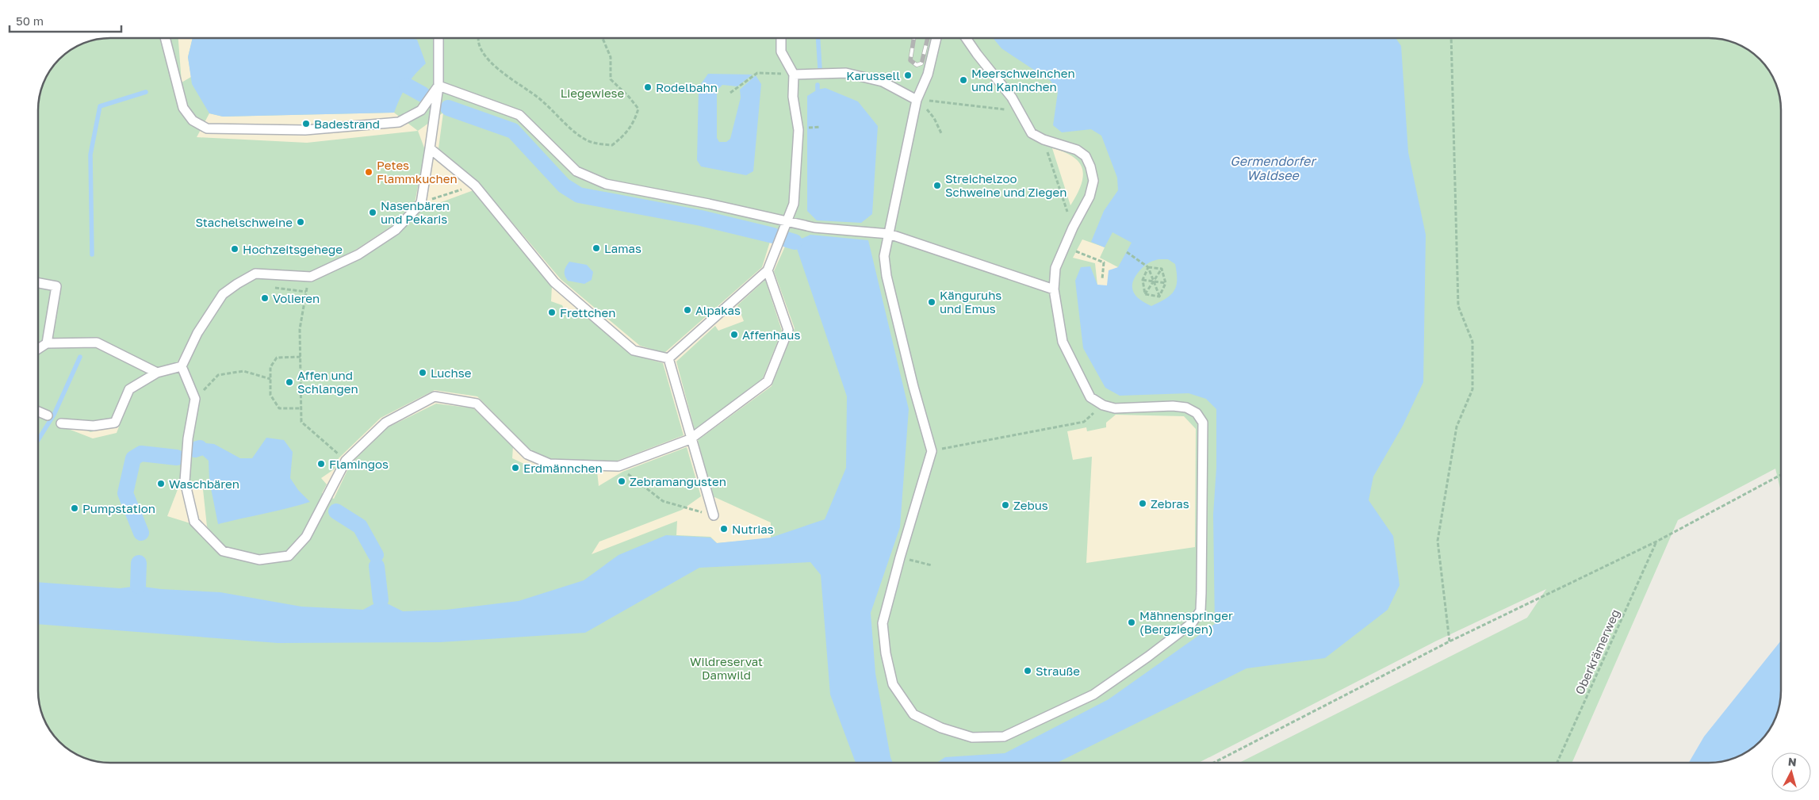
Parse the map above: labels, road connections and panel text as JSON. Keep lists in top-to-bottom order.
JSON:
{
  "streets": {
    "path": ["Oberkrämerweg"]
  },
  "water": ["Germendorfer Waldsee"],
  "parks": ["Liegewiese", "Wildreservat Damwild"],
  "places": [
    "Karussell",
    "Meerschweinchen und Kaninchen",
    "Rodelbahn",
    "Badestrand",
    "Petes Flammkuchen",
    "Streichelzoo Schweine und Ziegen",
    "Nasenbären und Pekaris",
    "Stachelschweine",
    "Lamas",
    "Hochzeitsgehege",
    "Volieren",
    "Känguruhs und Emus",
    "Alpakas",
    "Frettchen",
    "Affenhaus",
    "Luchse",
    "Affen und Schlangen",
    "Flamingos",
    "Erdmännchen",
    "Zebramangusten",
    "Waschbären",
    "Zebras",
    "Zebus",
    "Pumpstation",
    "Nutrias",
    "Mähnenspringer (Bergziegen)",
    "Strauße"
  ],
  "scale_bar": "50 m",
  "north": "top"
}
